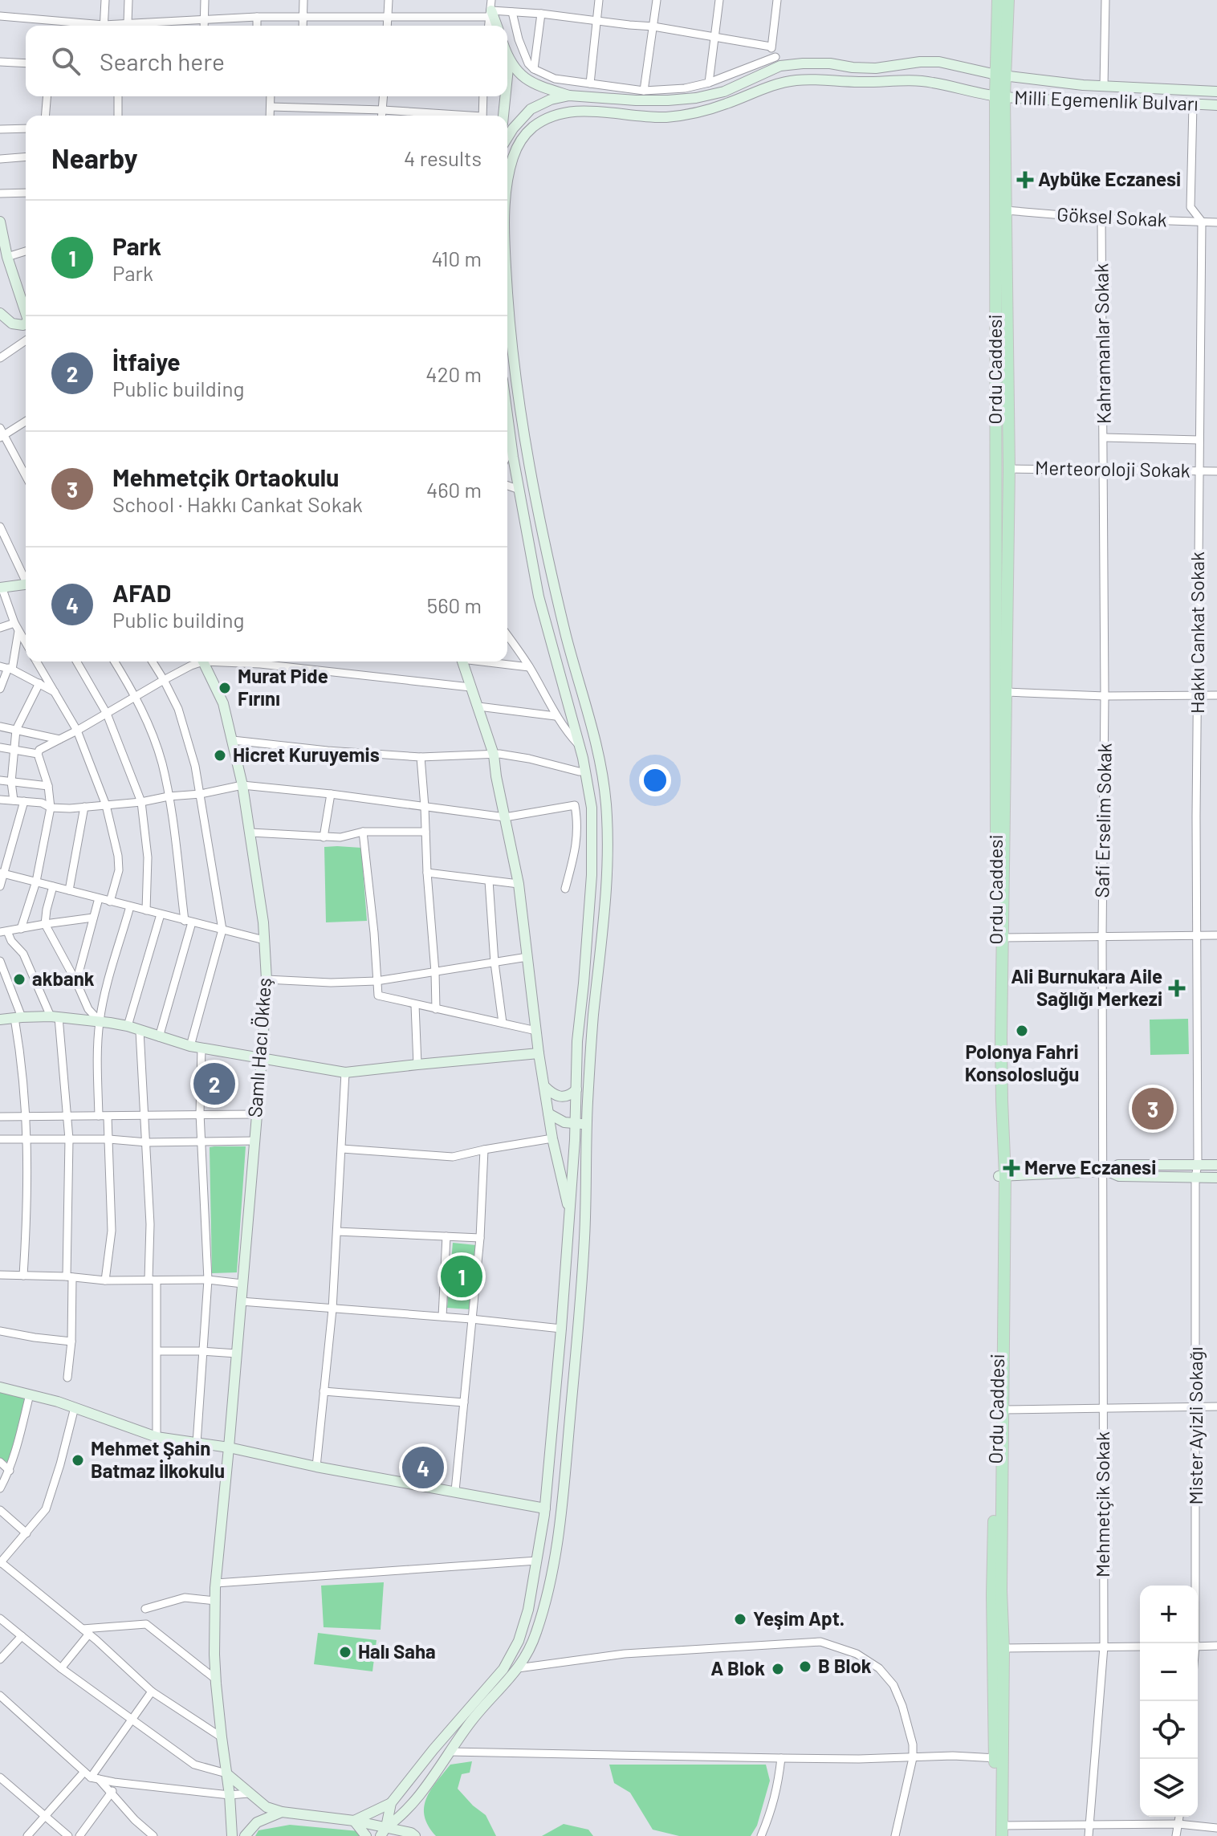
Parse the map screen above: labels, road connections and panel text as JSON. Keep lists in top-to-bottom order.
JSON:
{
  "streets": {
    "main road": ["Milli Egemenlik Bulvarı", "Ordu Caddesi", "Samlı Hacı Ökkeş"],
    "street": [
      "Göksel Sokak",
      "Kahramanlar Sokak",
      "Merteoroloji Sokak",
      "Hakkı Cankat Sokak",
      "Safi Erselim Sokak",
      "Mister Ayizli Sokağı",
      "Mehmetçik Sokak"
    ]
  },
  "crossings": [
    ["Milli Egemenlik Bulvarı", "Ordu Caddesi"],
    ["Milli Egemenlik Bulvarı", "Hakkı Cankat Sokak"],
    ["Göksel Sokak", "Kahramanlar Sokak"],
    ["Göksel Sokak", "Ordu Caddesi"],
    ["Göksel Sokak", "Hakkı Cankat Sokak"],
    ["Kahramanlar Sokak", "Merteoroloji Sokak"],
    ["Kahramanlar Sokak", "Safi Erselim Sokak"],
    ["Ordu Caddesi", "Merteoroloji Sokak"],
    ["Merteoroloji Sokak", "Hakkı Cankat Sokak"],
    ["Merteoroloji Sokak", "Safi Erselim Sokak"],
    ["Hakkı Cankat Sokak", "Mister Ayizli Sokağı"],
    ["Safi Erselim Sokak", "Mehmetçik Sokak"]
  ],
  "places": {
    "health": ["Aybüke Eczanesi", "Ali Burnukara Aile Sağlığı Merkezi", "Merve Eczanesi"],
    "other": [
      "Murat Pide Fırını",
      "Hicret Kuruyemis",
      "akbank",
      "Polonya Fahri Konsolosluğu",
      "Mehmet Şahin Batmaz İlkokulu",
      "Yeşim Apt.",
      "Halı Saha",
      "B Blok",
      "A Blok"
    ]
  },
  "page": {
    "search": "Search here",
    "heading": ["Nearby", "4 results"],
    "list": [
      {
        "mark": "1",
        "name": "Park",
        "note": "Park",
        "value": "410 m"
      },
      {
        "mark": "2",
        "name": "İtfaiye",
        "note": "Public building",
        "value": "420 m"
      },
      {
        "mark": "3",
        "name": "Mehmetçik Ortaokulu",
        "note": "School · Hakkı Cankat Sokak",
        "value": "460 m"
      },
      {
        "mark": "4",
        "name": "AFAD",
        "note": "Public building",
        "value": "560 m"
      }
    ],
    "pins": [
      "2",
      "3",
      "1",
      "4"
    ],
    "map_buttons": ["+", "−"]
  }
}
